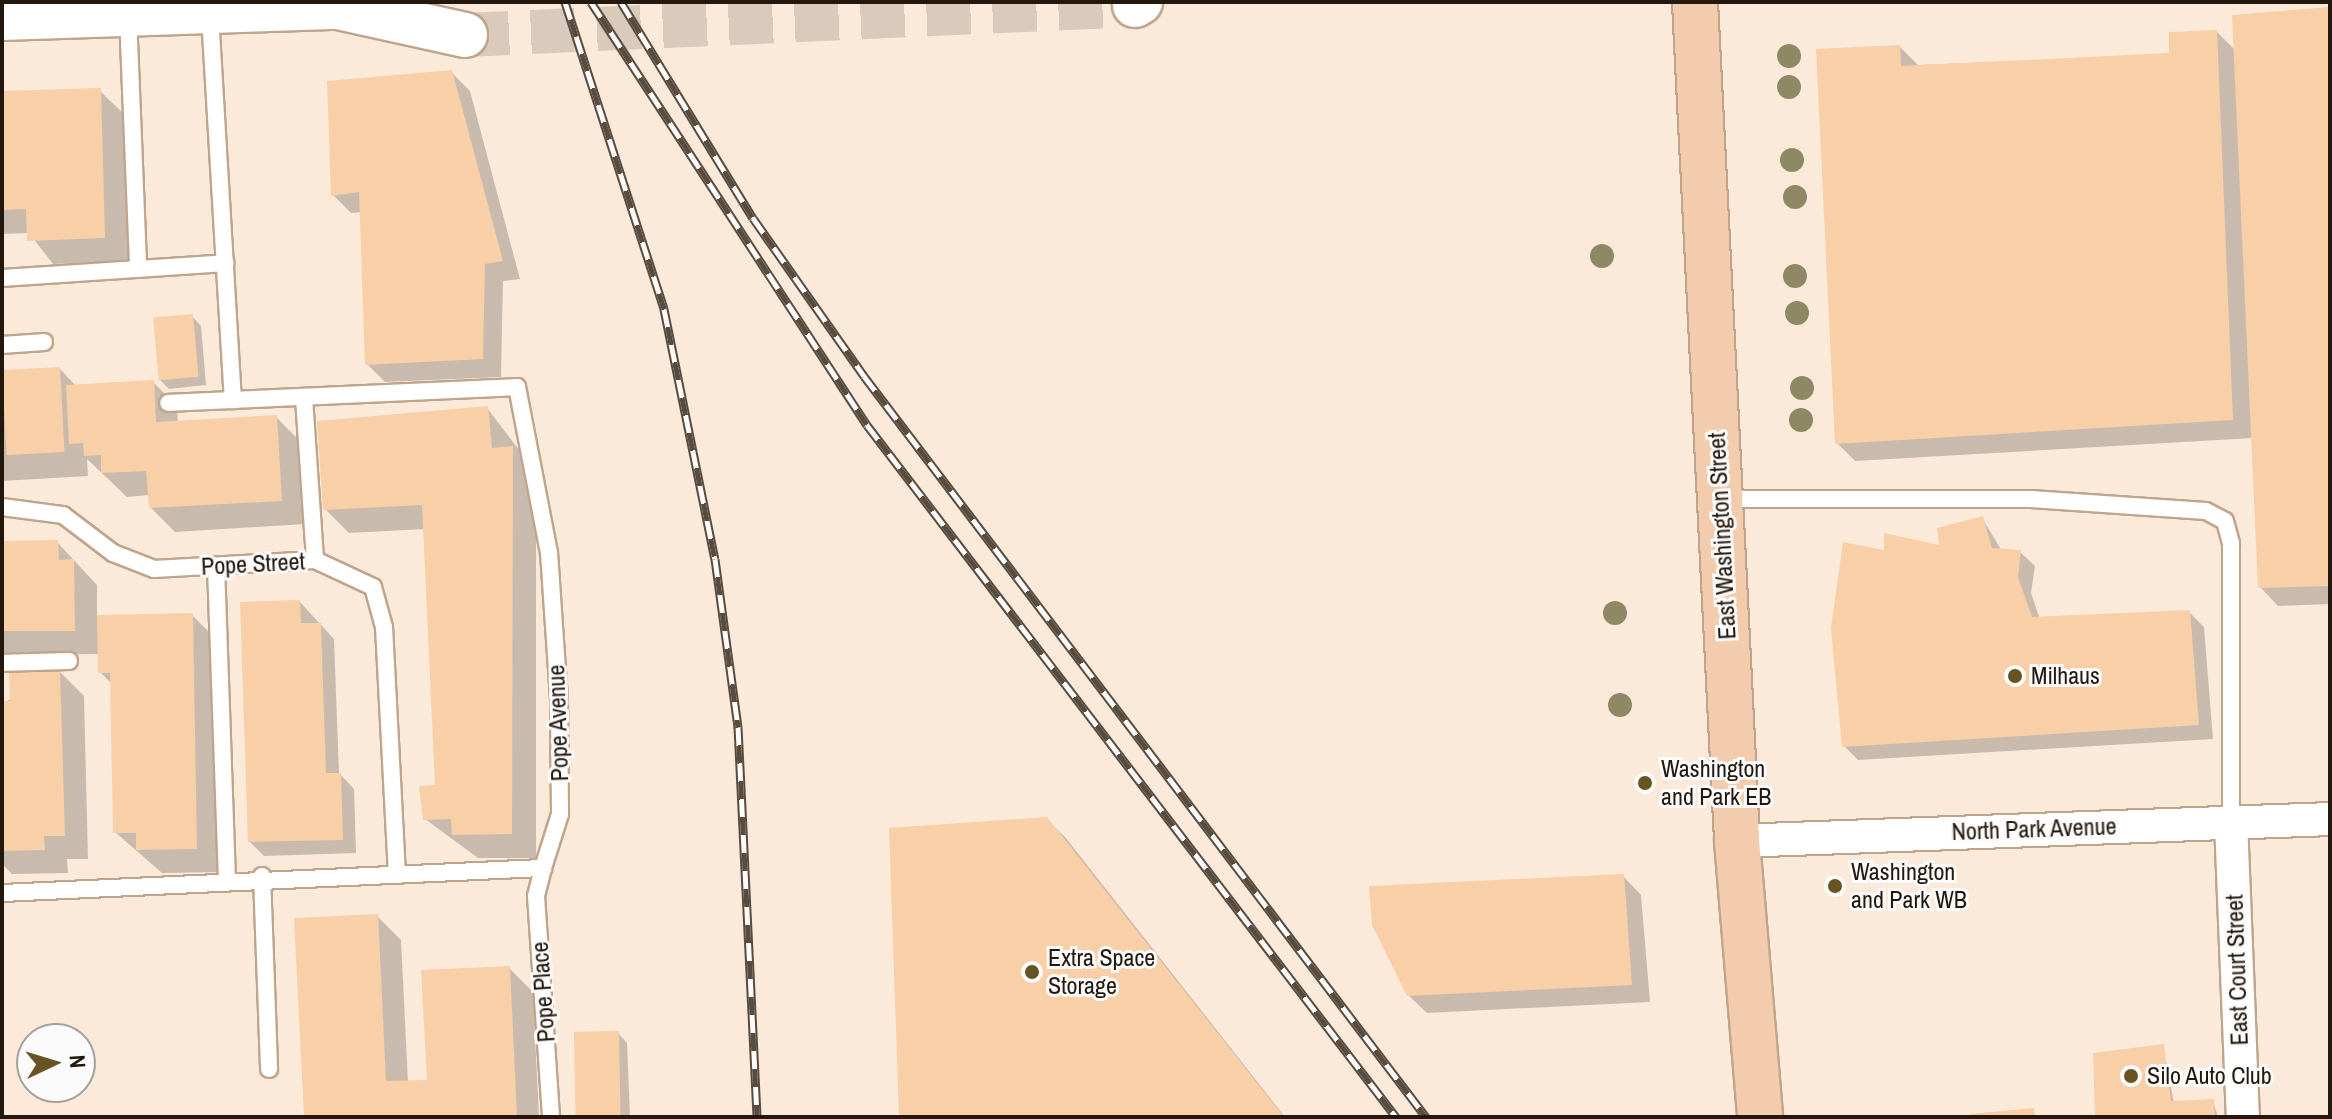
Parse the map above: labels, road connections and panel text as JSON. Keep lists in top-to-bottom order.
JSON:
{
  "streets": {
    "main road": ["East Washington Street"],
    "street": ["North Park Avenue", "East Court Street"],
    "lane": ["Pope Street", "Pope Avenue", "Pope Place"]
  },
  "crossings": [
    ["East Washington Street", "North Park Avenue"],
    ["Pope Avenue", "Pope Place"],
    ["North Park Avenue", "East Court Street"]
  ],
  "places": [
    "Milhaus",
    "Washington and Park EB",
    "Washington and Park WB",
    "Extra Space Storage",
    "Silo Auto Club"
  ],
  "north": "right"
}
